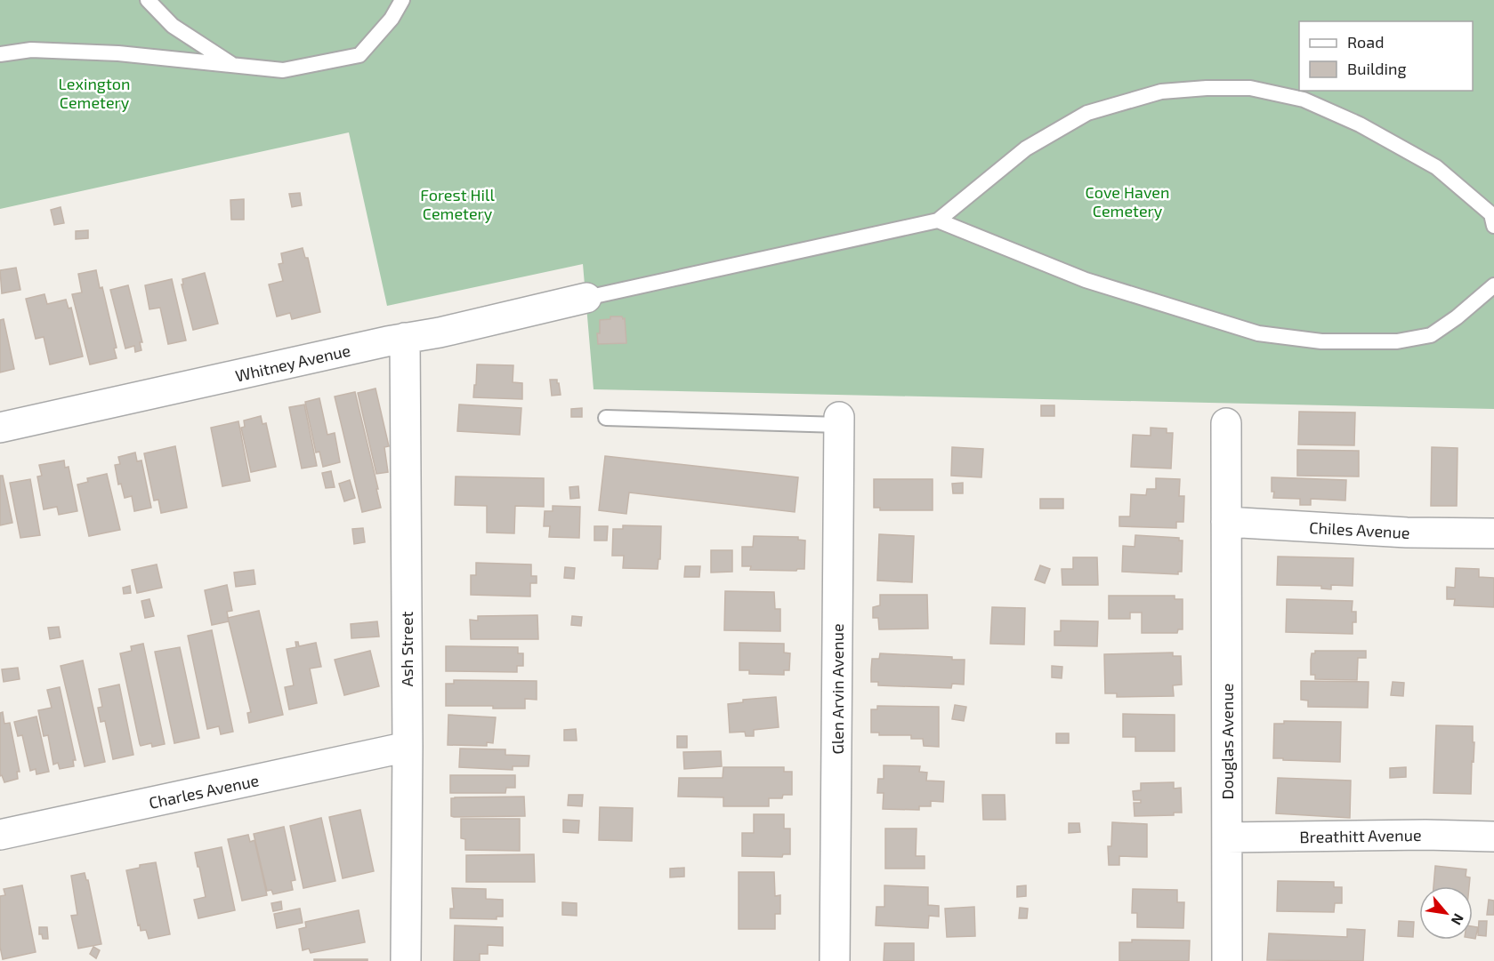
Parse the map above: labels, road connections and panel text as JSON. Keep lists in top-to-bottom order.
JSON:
{
  "streets": {
    "street": [
      "Whitney Avenue",
      "Chiles Avenue",
      "Ash Street",
      "Glen Arvin Avenue",
      "Douglas Avenue",
      "Charles Avenue",
      "Breathitt Avenue"
    ]
  },
  "crossings": [
    ["Whitney Avenue", "Ash Street"],
    ["Chiles Avenue", "Douglas Avenue"],
    ["Ash Street", "Charles Avenue"],
    ["Douglas Avenue", "Breathitt Avenue"]
  ],
  "parks": ["Lexington Cemetery", "Cove Haven Cemetery", "Forest Hill Cemetery"],
  "legend": ["Road", "Building"],
  "north": "bottom right"
}
